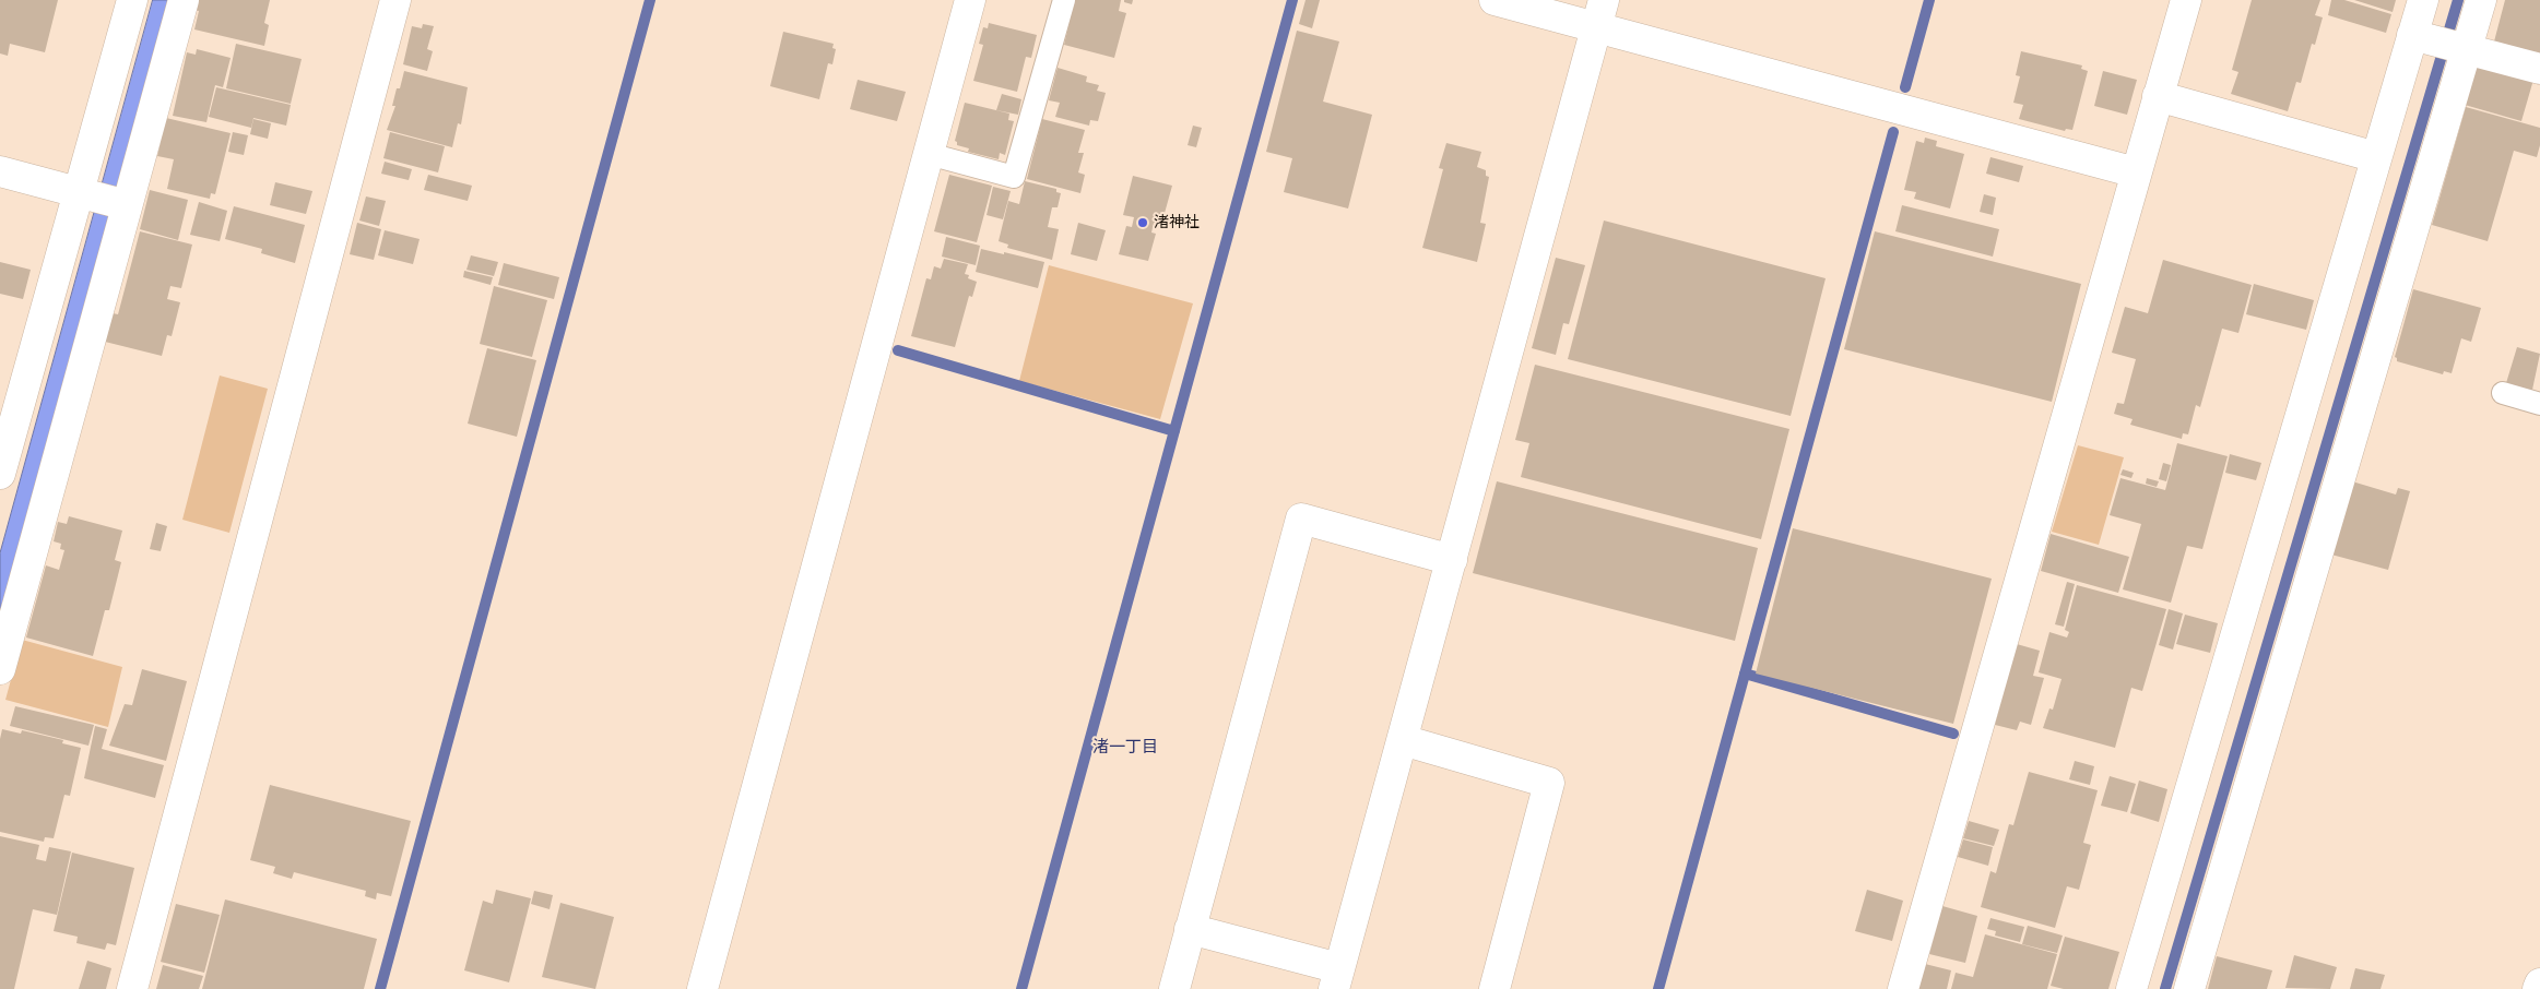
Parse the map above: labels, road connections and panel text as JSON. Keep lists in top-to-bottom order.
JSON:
{
  "districts": ["渚一丁目"],
  "places": ["渚神社"]
}
